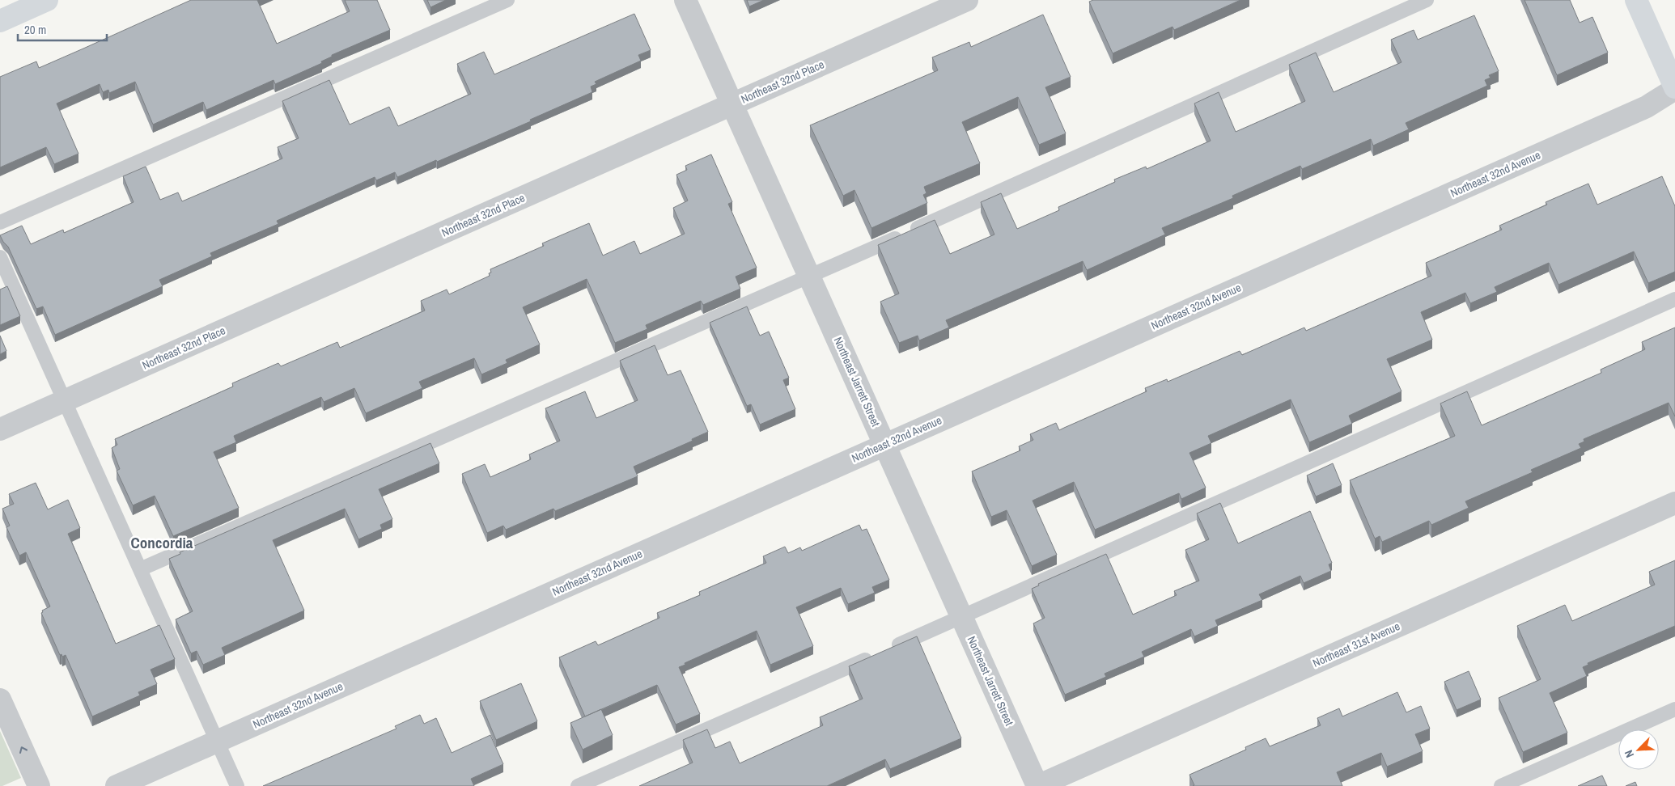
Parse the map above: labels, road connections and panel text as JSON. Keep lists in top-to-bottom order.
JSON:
{
  "streets": {
    "street": [
      "Northeast 32nd Place",
      "Northeast 32nd Avenue",
      "Northeast Jarrett Street",
      "Northeast 31st Avenue"
    ]
  },
  "crossings": [
    ["Northeast 32nd Place", "Northeast Jarrett Street"],
    ["Northeast 32nd Avenue", "Northeast Jarrett Street"],
    ["Northeast Jarrett Street", "Northeast 31st Avenue"]
  ],
  "districts": ["Concordia"],
  "scale_bar": "20 m",
  "north": "bottom left"
}
